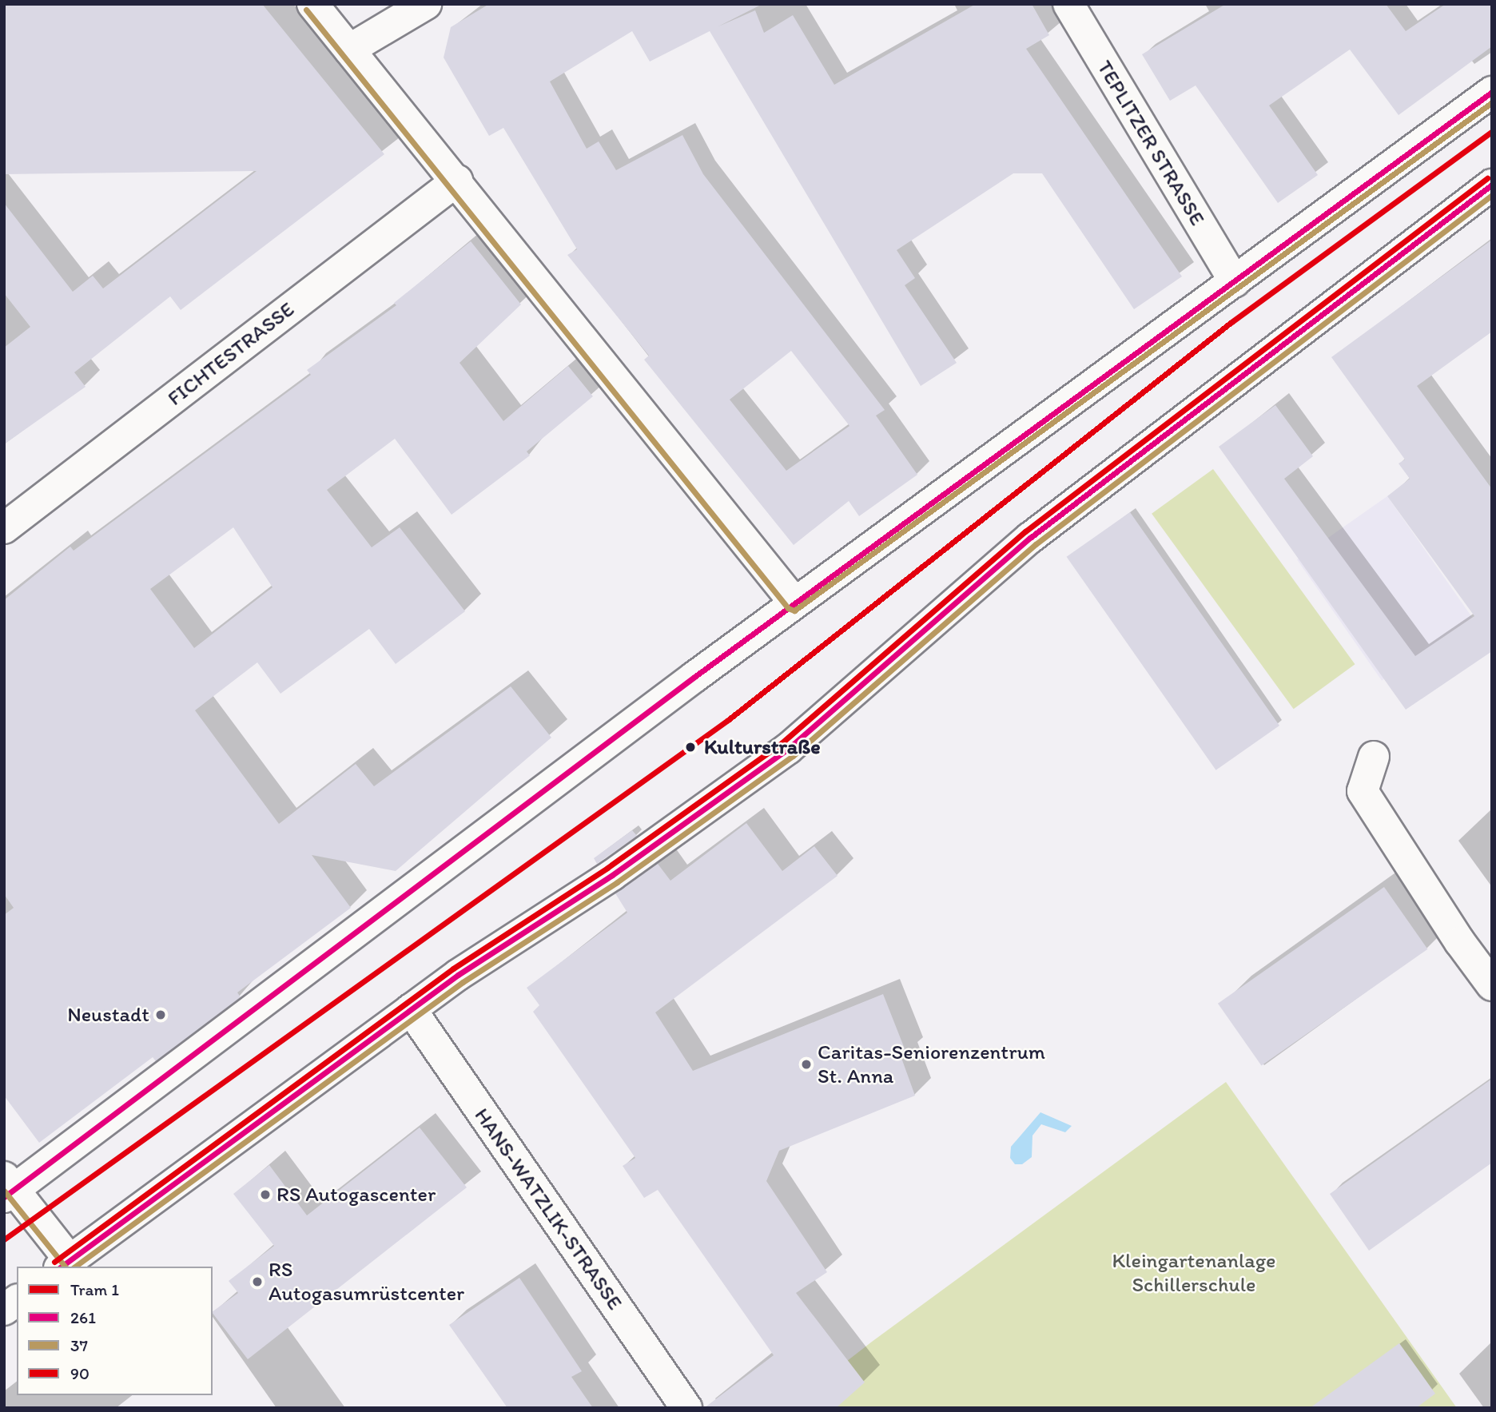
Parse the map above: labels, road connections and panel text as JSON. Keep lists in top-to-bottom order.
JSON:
{
  "streets": {
    "street": ["TEPLITZER STRASSE", "FICHTESTRASSE", "HANS-WATZLIK-STRASSE"]
  },
  "parks": ["Kleingartenanlage Schillerschule"],
  "places": [
    "Kulturstraße",
    "Neustadt",
    "Caritas-Seniorenzentrum St. Anna",
    "RS Autogascenter",
    "RS Autogasumrüstcenter"
  ],
  "lines": [
    "transit line 37",
    "transit line 261",
    "tram line 1",
    "transit line 90"
  ],
  "legend": [
    "Tram 1",
    "261",
    "37",
    "90"
  ]
}
